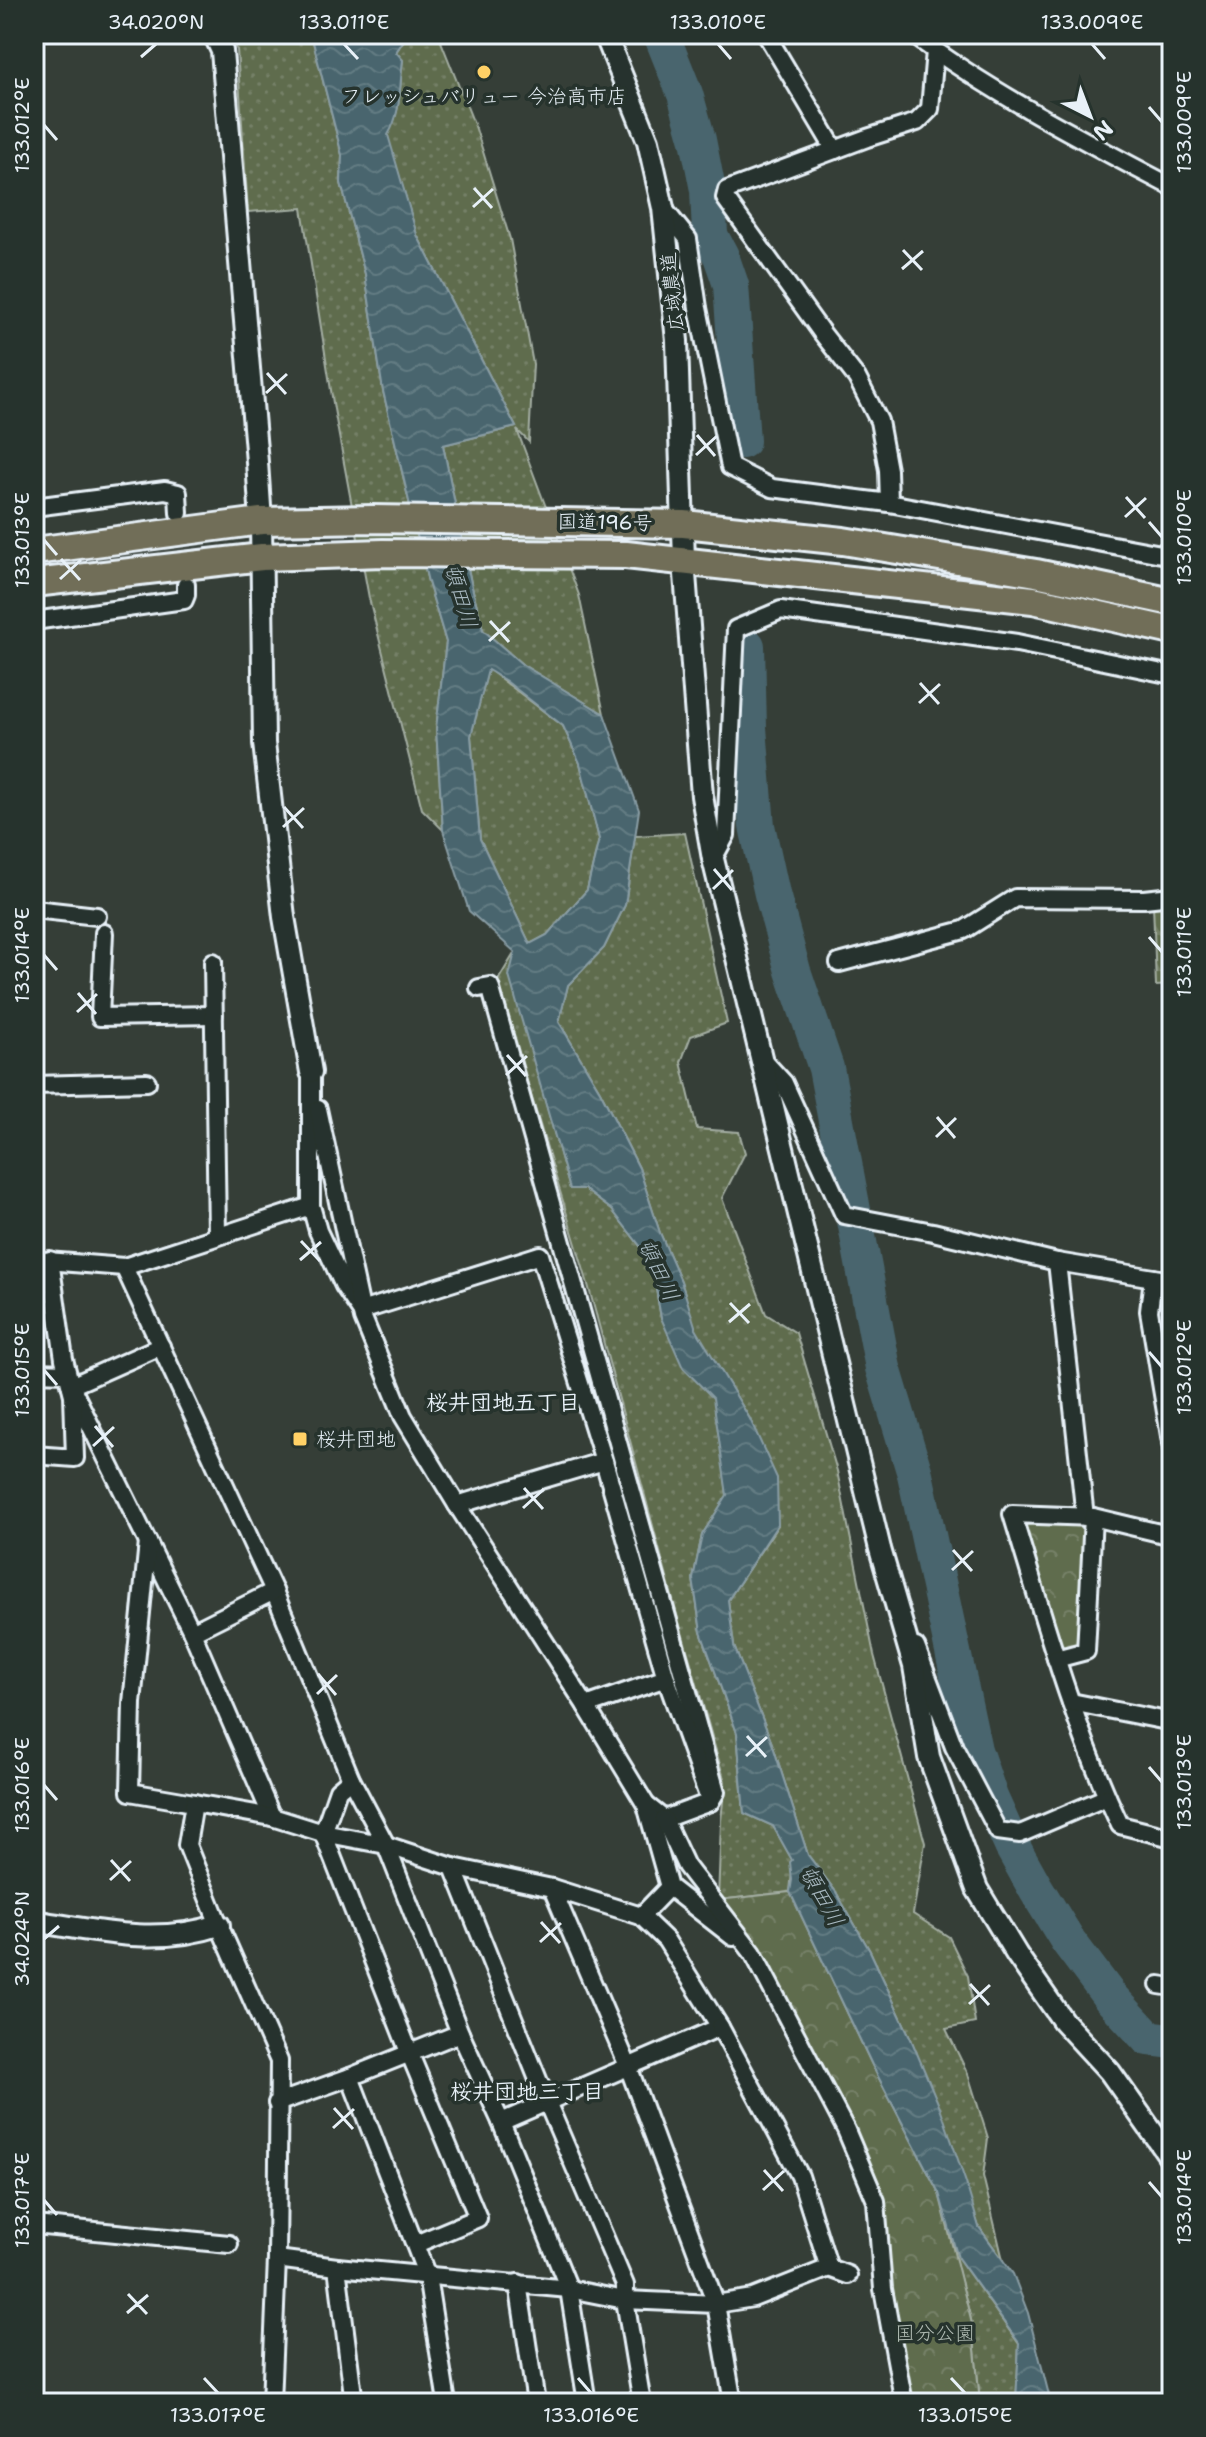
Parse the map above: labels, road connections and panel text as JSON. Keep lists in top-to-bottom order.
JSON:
{
  "streets": {
    "highway": ["国道196号"],
    "street": ["広域農道"]
  },
  "crossings": [
    ["広域農道", "国道196号"]
  ],
  "districts": ["桜井団地五丁目", "桜井団地三丁目"],
  "water": ["頓田川"],
  "parks": ["国分公園"],
  "places": {
    "other": ["フレッシュバリュー 今治高市店"],
    "transit": ["桜井団地"]
  },
  "north": "bottom right",
  "coordinates": [
    "34.020°N",
    "133.011°E",
    "133.010°E",
    "133.009°E",
    "133.012°E",
    "133.013°E",
    "133.014°E",
    "133.015°E",
    "133.016°E",
    "34.024°N",
    "133.017°E"
  ]
}
